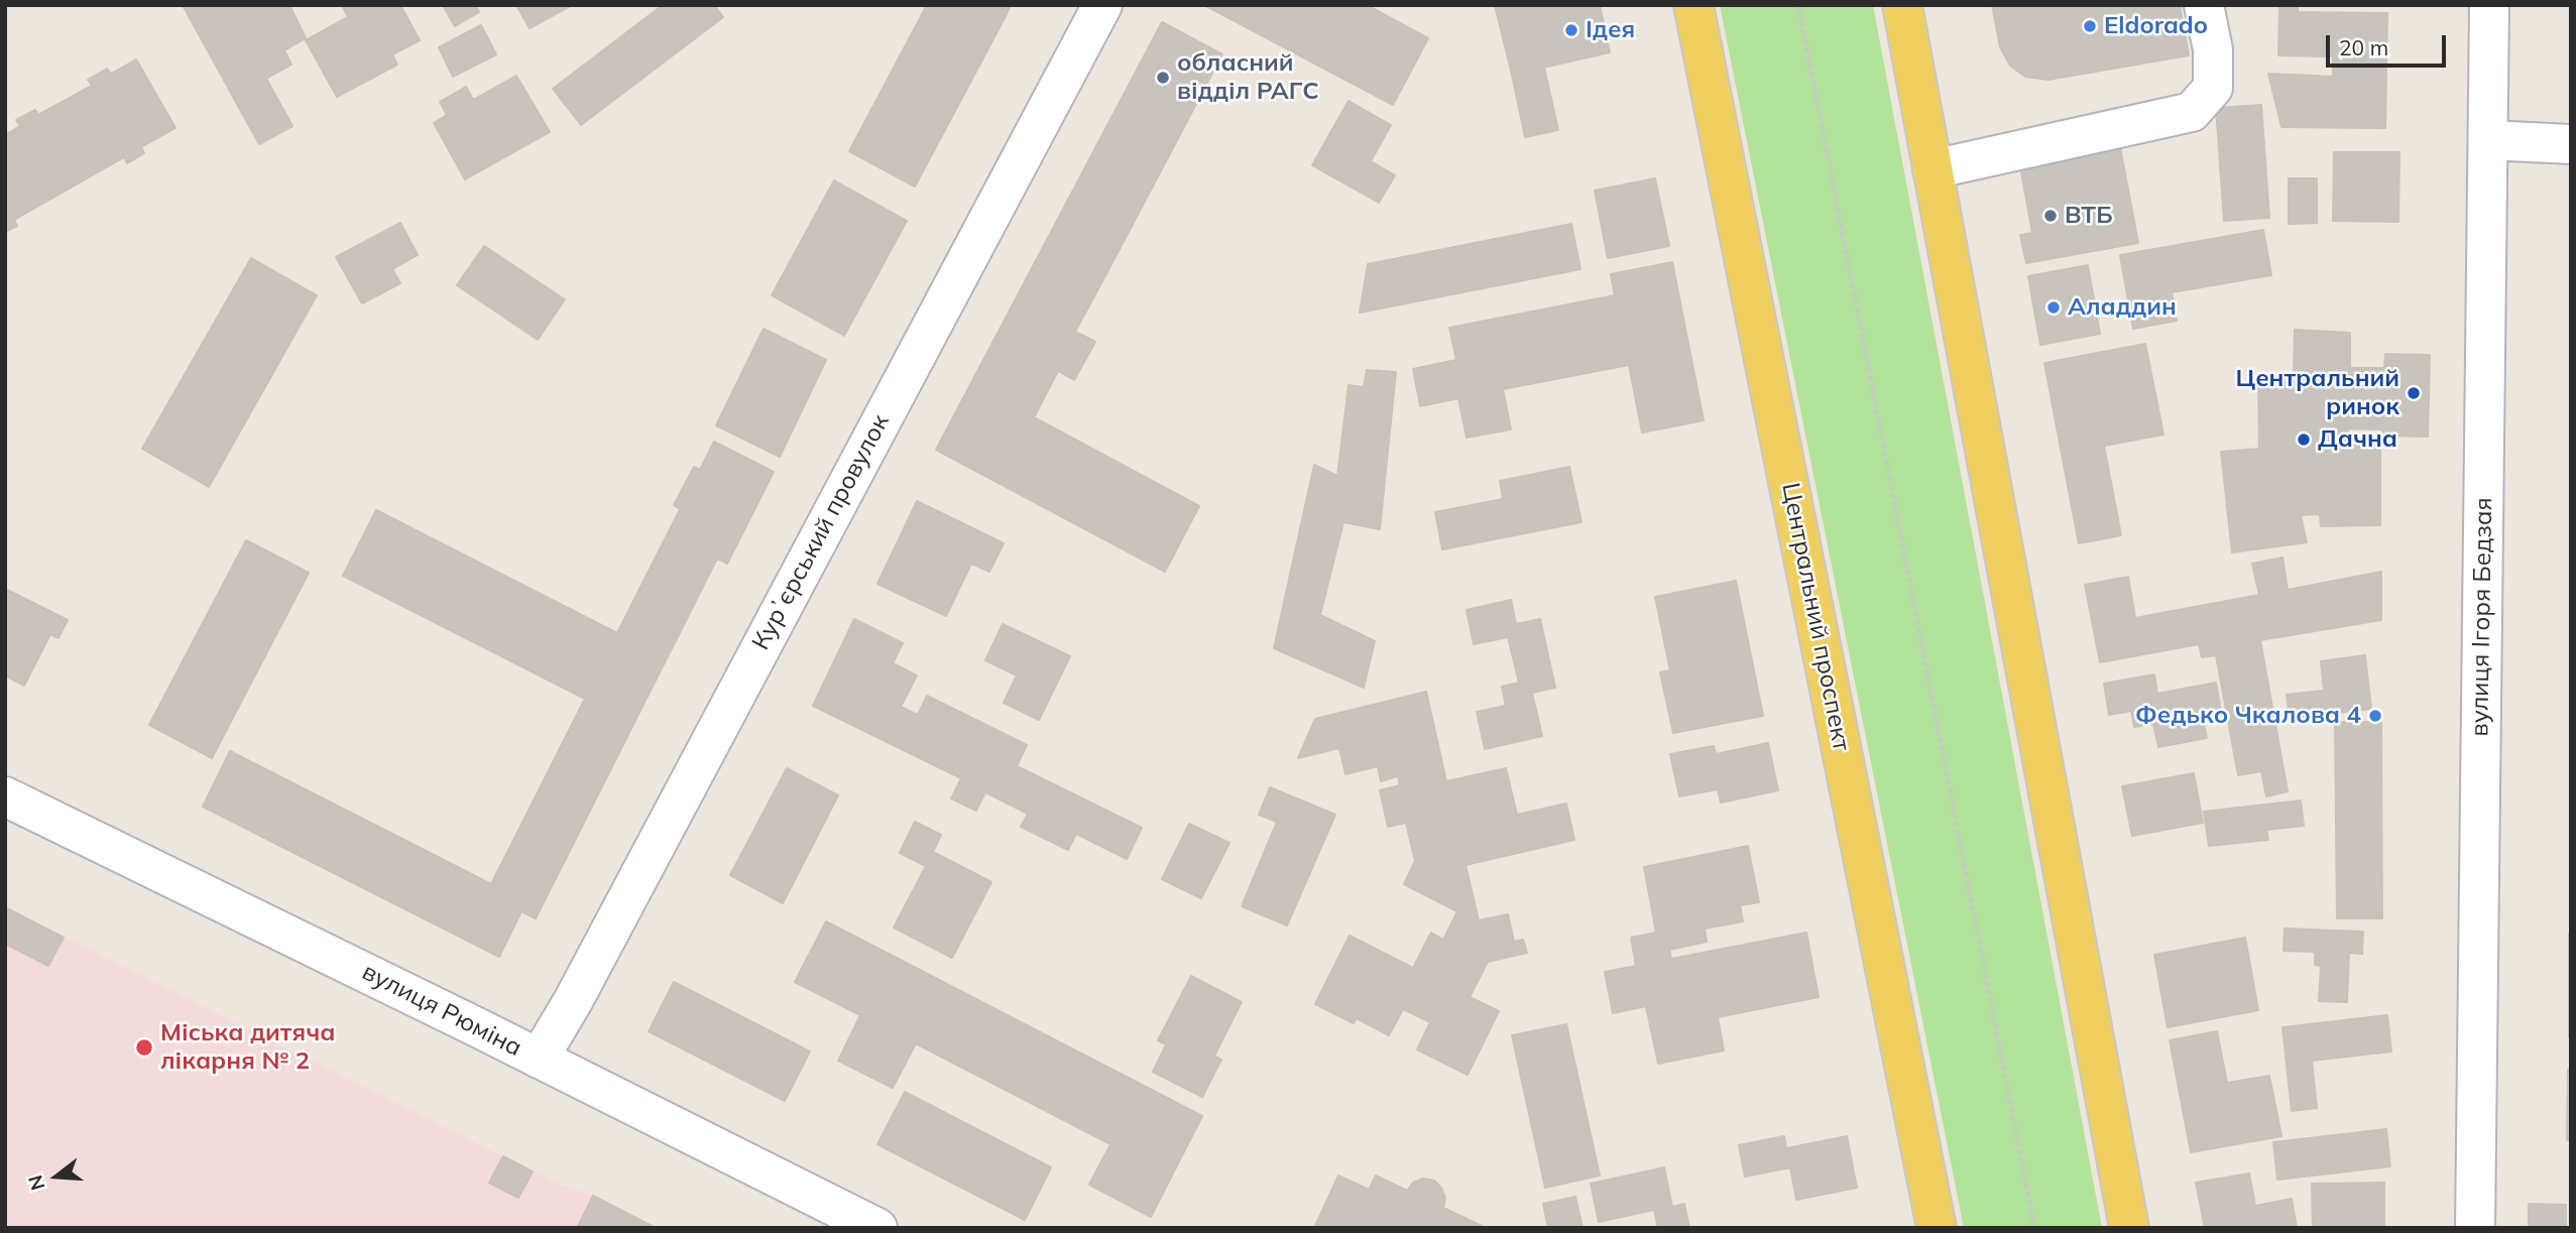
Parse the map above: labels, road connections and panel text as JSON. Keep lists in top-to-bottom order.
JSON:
{
  "streets": {
    "main road": ["Центральний проспект"],
    "street": ["Курʼєрський провулок", "вулиця Ігоря Бедзая", "вулиця Рюміна"]
  },
  "crossings": [
    ["Курʼєрський провулок", "вулиця Рюміна"]
  ],
  "places": [
    "Eldorado",
    "Ідея",
    "обласний відділ РАГС",
    "ВТБ",
    "Аладдин",
    "Центральний ринок",
    "Дачна",
    "Федько Чкалова 4",
    "Міська дитяча лікарня № 2"
  ],
  "scale_bar": "20 m",
  "north": "left"
}
